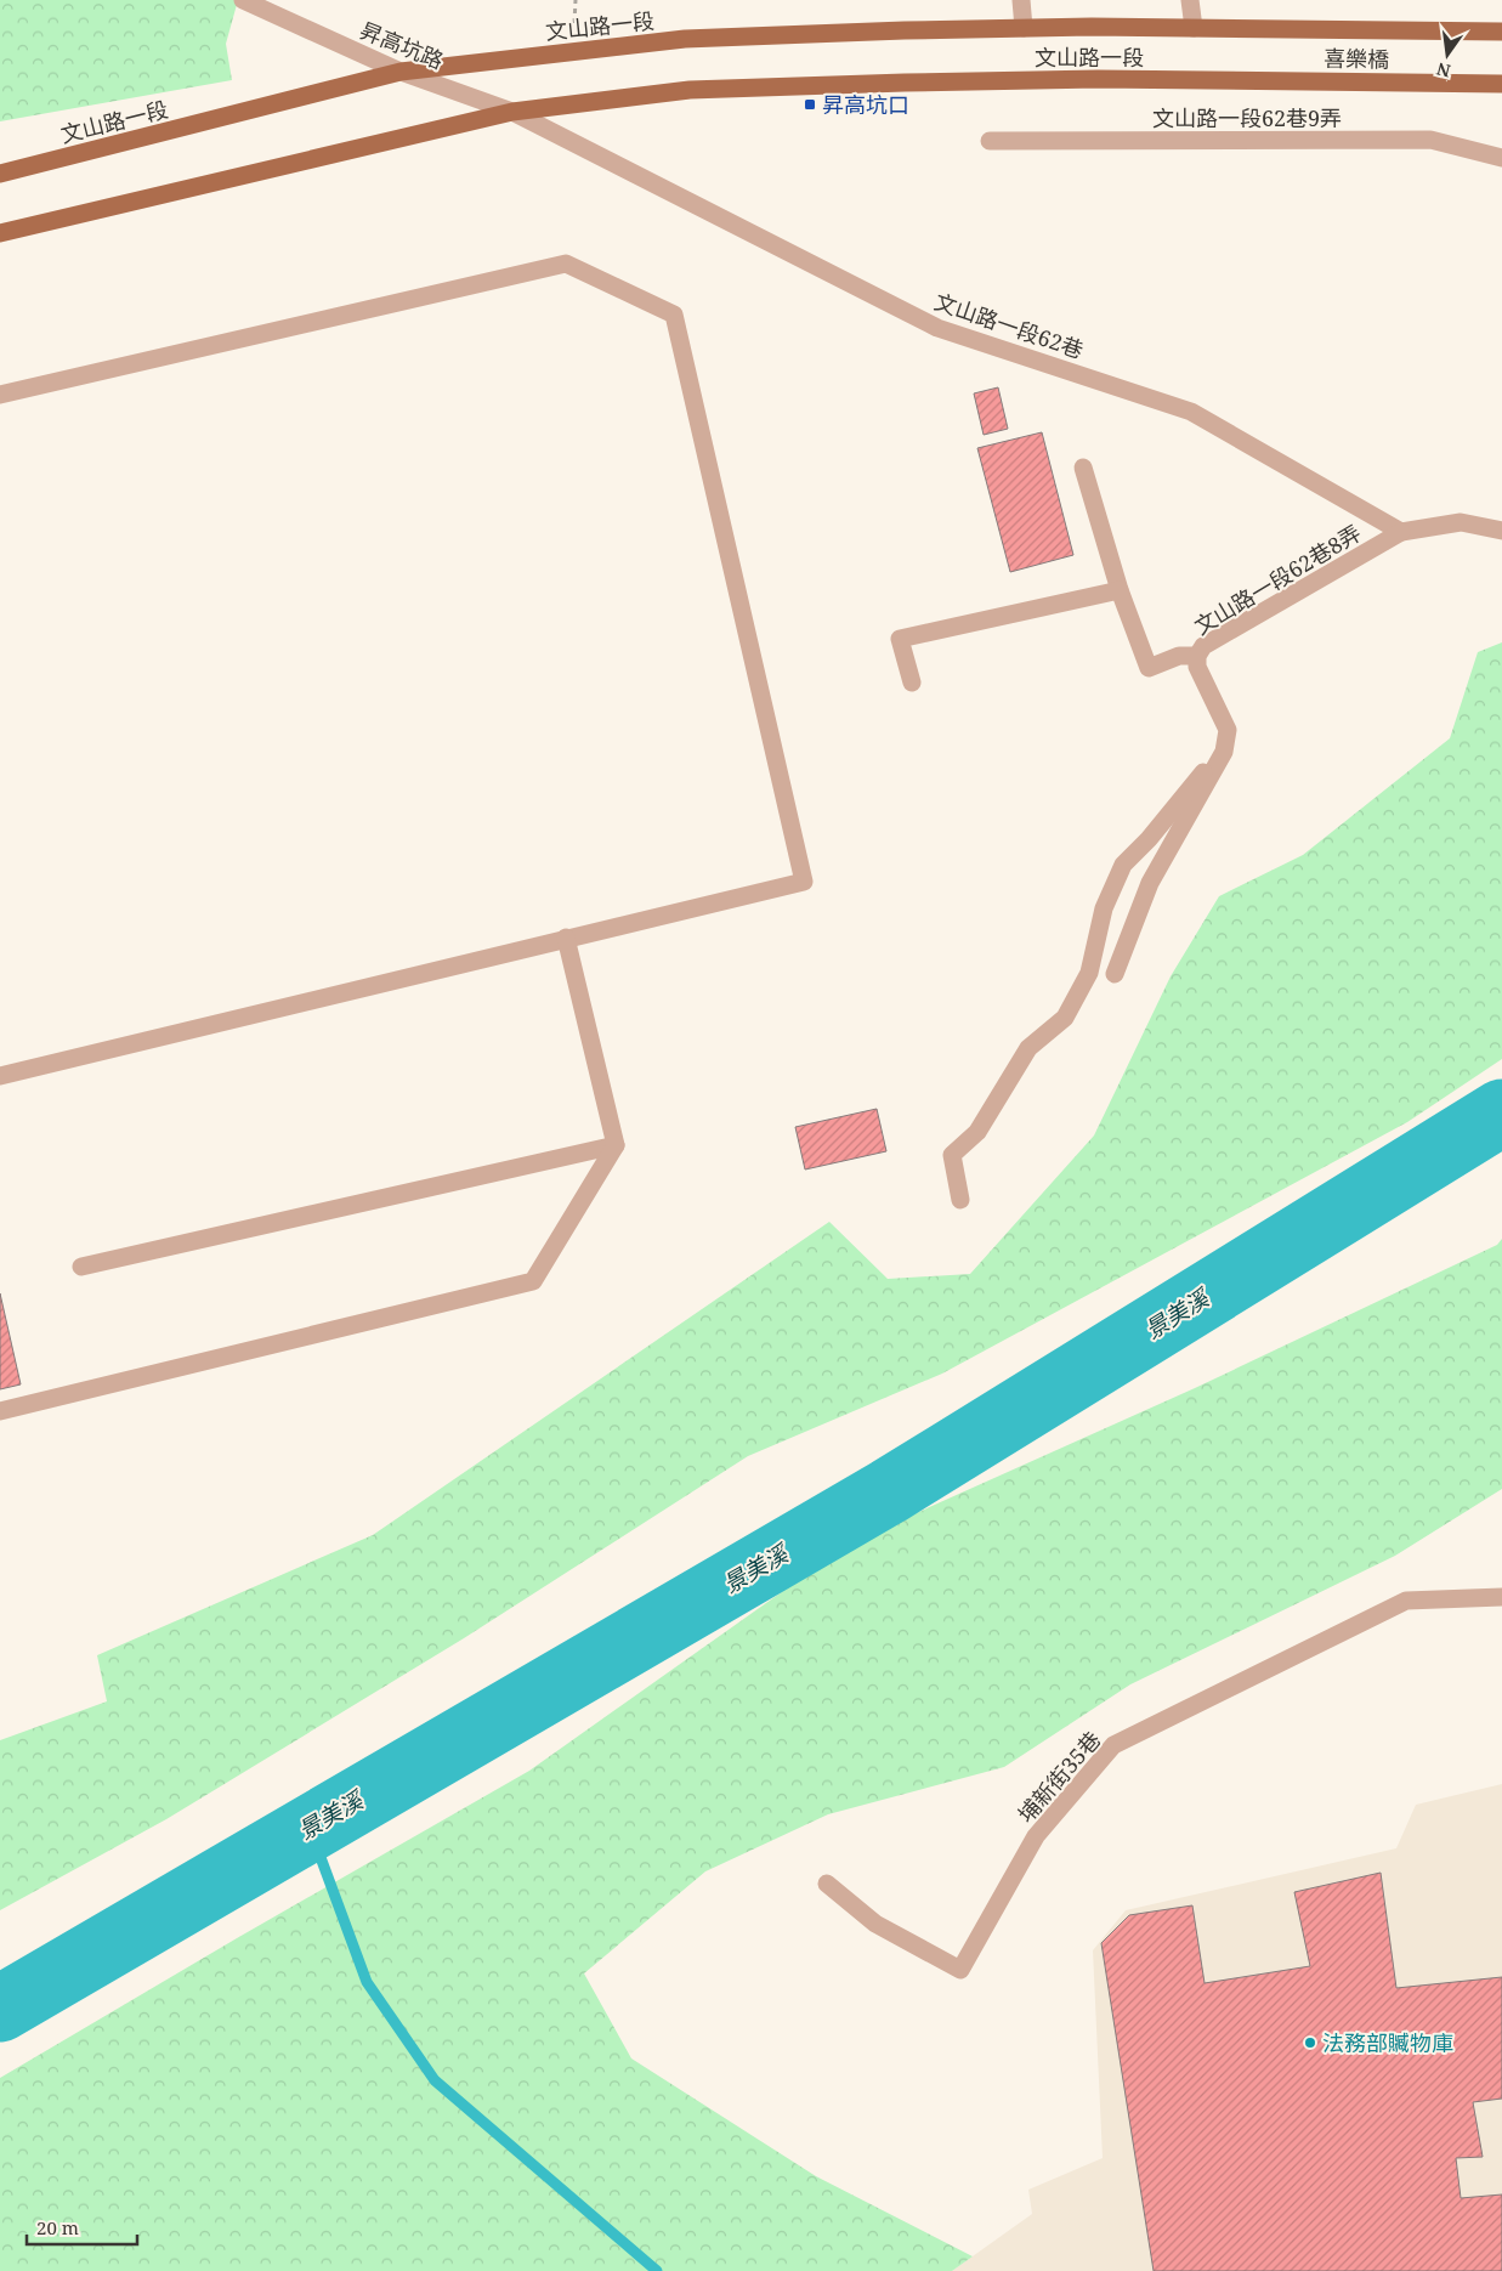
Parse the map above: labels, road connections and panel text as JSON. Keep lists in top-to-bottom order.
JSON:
{
  "streets": {
    "main road": ["文山路一段", "喜樂橋"],
    "street": [
      "昇高坑路",
      "文山路一段62巷9弄",
      "文山路一段62巷",
      "文山路一段62巷8弄",
      "埔新街35巷"
    ]
  },
  "crossings": [
    ["文山路一段", "昇高坑路"],
    ["文山路一段", "喜樂橋"],
    ["文山路一段", "文山路一段62巷"],
    ["昇高坑路", "文山路一段62巷"],
    ["文山路一段62巷", "文山路一段62巷8弄"]
  ],
  "water": ["景美溪"],
  "places": {
    "transit": ["昇高坑口"],
    "other": ["法務部贓物庫"]
  },
  "scale_bar": "20 m",
  "north": "bottom"
}
